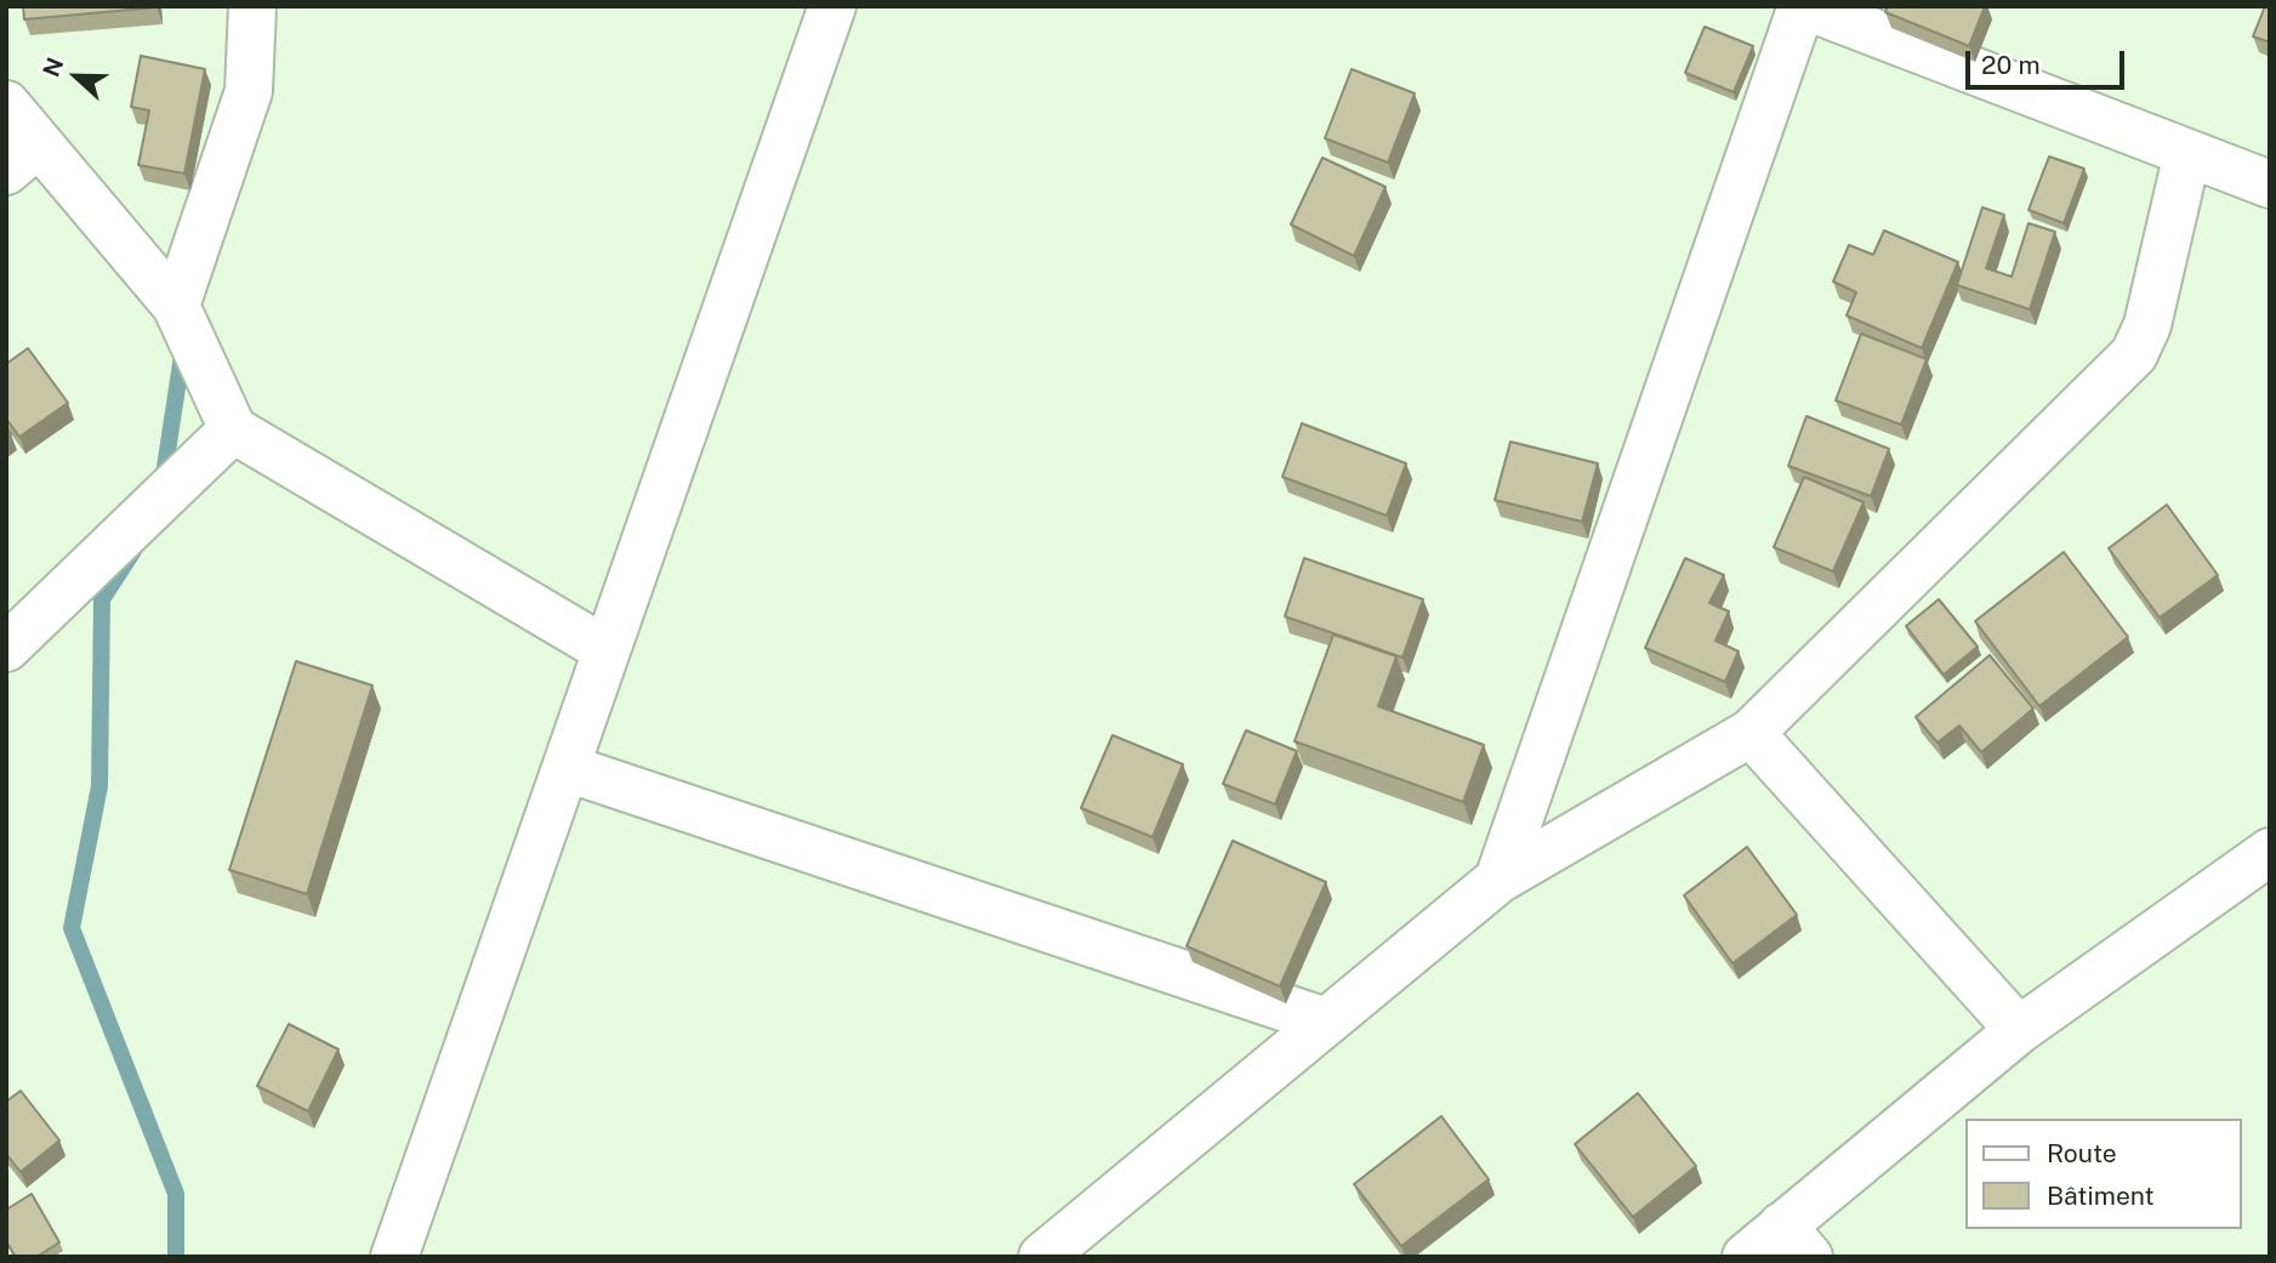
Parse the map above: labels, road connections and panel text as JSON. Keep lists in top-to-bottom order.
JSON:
{
  "legend": ["Route", "Bâtiment"],
  "scale_bar": "20 m",
  "north": "left"
}
